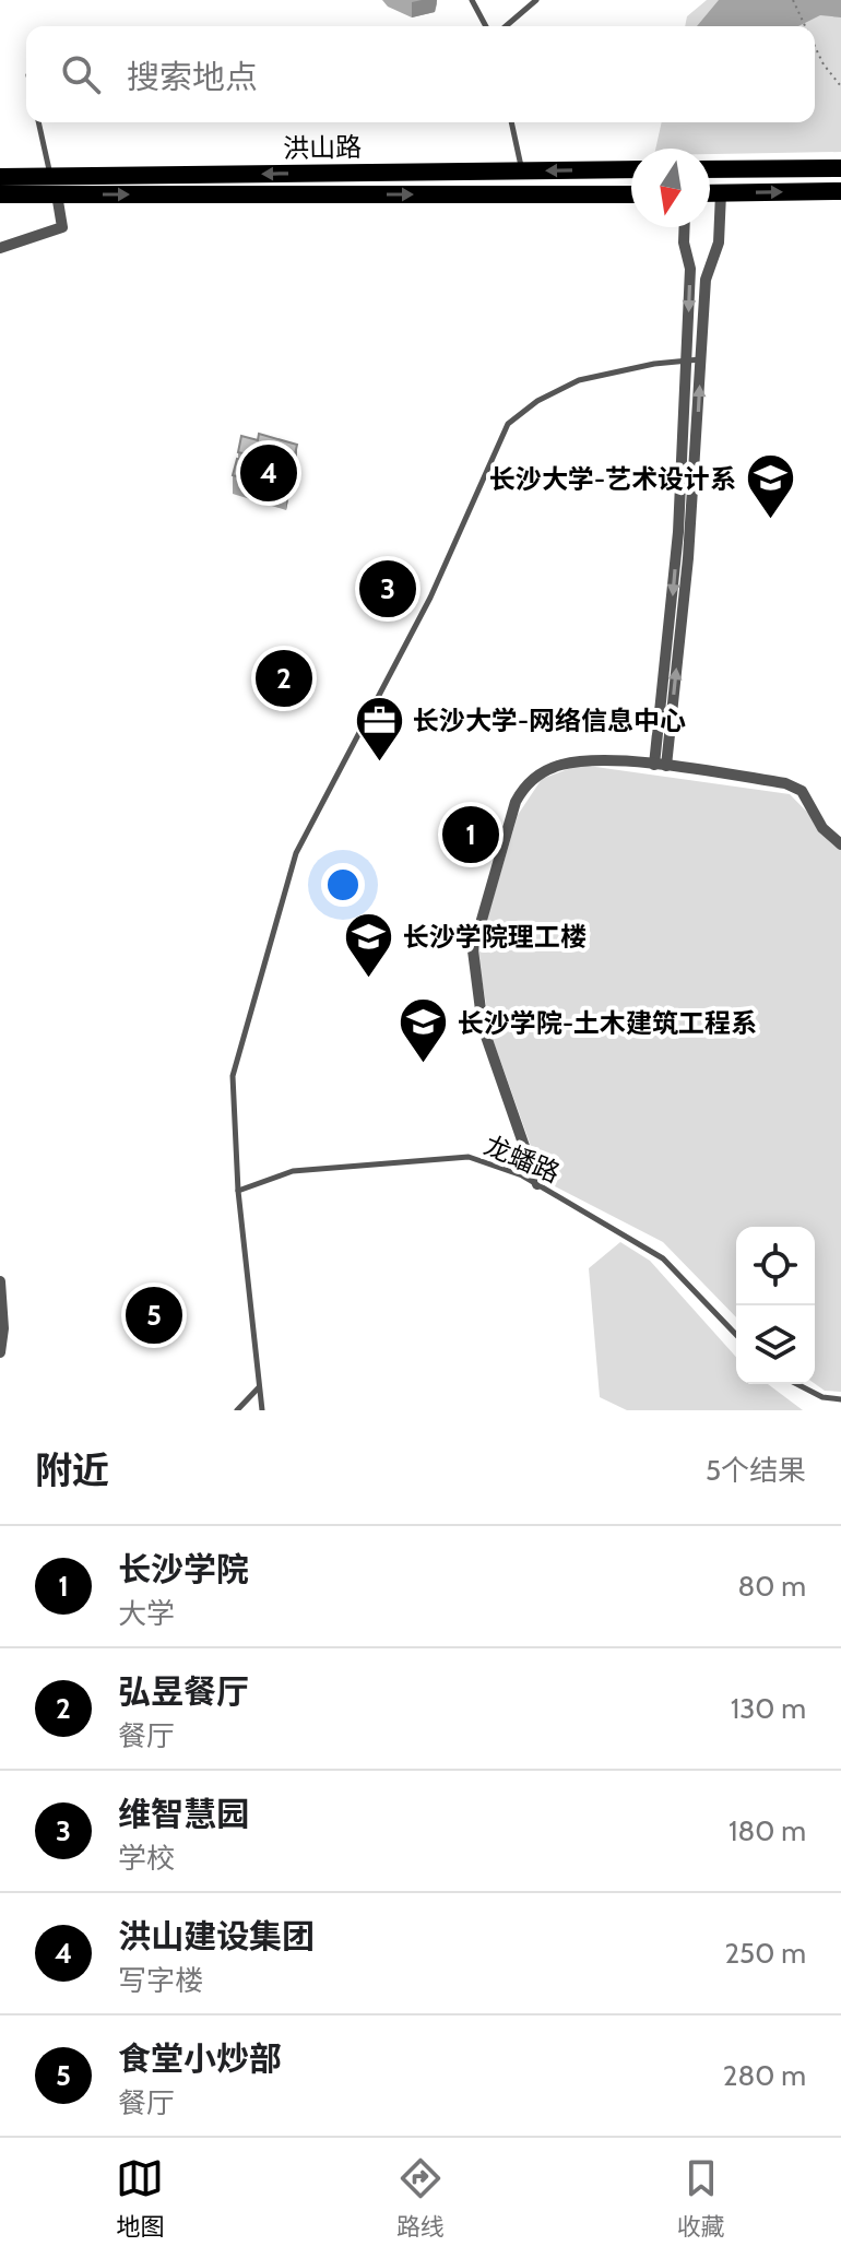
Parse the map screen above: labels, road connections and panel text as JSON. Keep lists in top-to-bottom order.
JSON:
{
  "streets": {
    "main road": ["洪山路"],
    "lane": ["龙蟠路"]
  },
  "places": {
    "school or university": ["长沙大学-艺术设计系", "长沙学院理工楼", "长沙学院-土木建筑工程系"],
    "office": ["长沙大学-网络信息中心"]
  },
  "north": "bottom",
  "page": {
    "search": "搜索地点",
    "pins": [
      "4",
      "3",
      "2",
      "1",
      "5"
    ],
    "heading": ["附近", "5个结果"],
    "list": [
      {
        "mark": "1",
        "name": "长沙学院",
        "note": "大学",
        "value": "80 m"
      },
      {
        "mark": "2",
        "name": "弘昱餐厅",
        "note": "餐厅",
        "value": "130 m"
      },
      {
        "mark": "3",
        "name": "维智慧园",
        "note": "学校",
        "value": "180 m"
      },
      {
        "mark": "4",
        "name": "洪山建设集团",
        "note": "写字楼",
        "value": "250 m"
      },
      {
        "mark": "5",
        "name": "食堂小炒部",
        "note": "餐厅",
        "value": "280 m"
      }
    ],
    "nav": ["地图", "路线", "收藏"]
  }
}
